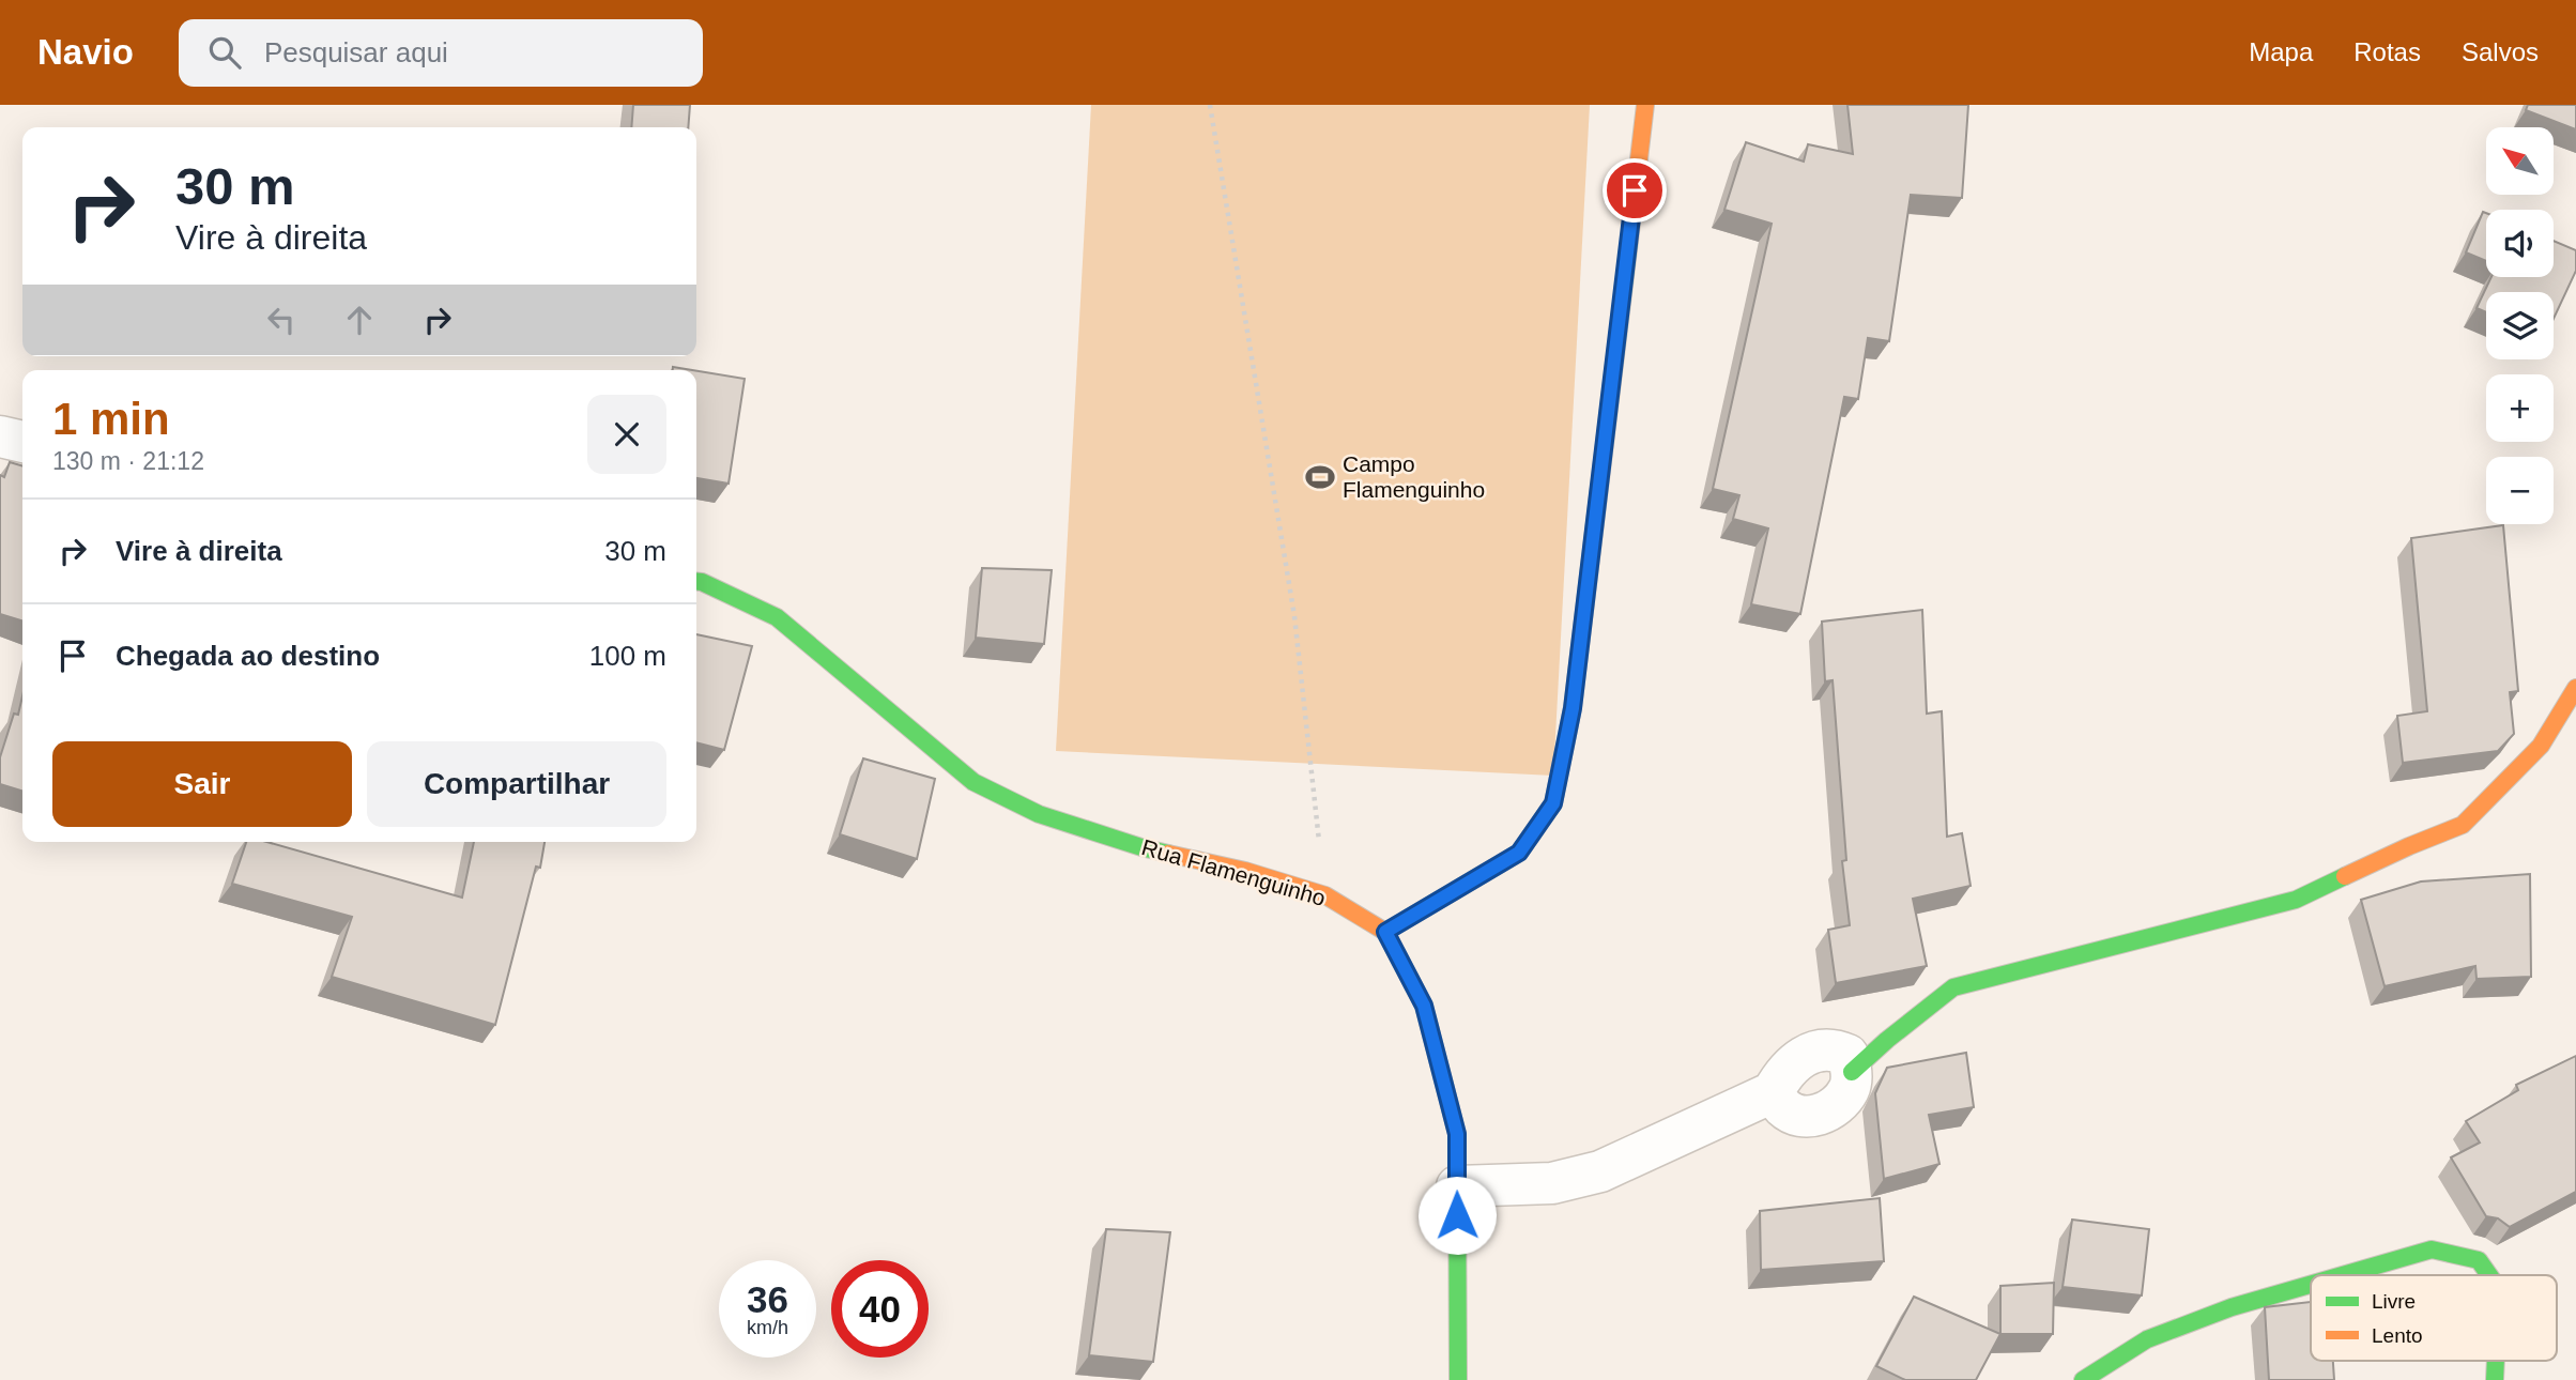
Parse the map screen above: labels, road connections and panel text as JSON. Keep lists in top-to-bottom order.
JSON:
{
  "streets": {
    "street": ["Rua Flamenguinho"]
  },
  "places": {
    "sports": ["Campo Flamenguinho"]
  },
  "legend": ["Livre", "Lento"],
  "north": "top left",
  "page": {
    "header": "Navio",
    "search": "Pesquisar aqui",
    "nav": ["Mapa", "Rotas", "Salvos"],
    "map_buttons": ["+", "−"],
    "turn": ["30 m", "Vire à direita"],
    "heading": ["1 min", "130 m · 21:12"],
    "list": [
      {
        "name": "Vire à direita",
        "value": "30 m"
      },
      {
        "name": "Chegada ao destino",
        "value": "100 m"
      }
    ],
    "buttons": ["Sair", "Compartilhar"],
    "speed": "36 km/h",
    "limit": "40"
  }
}
